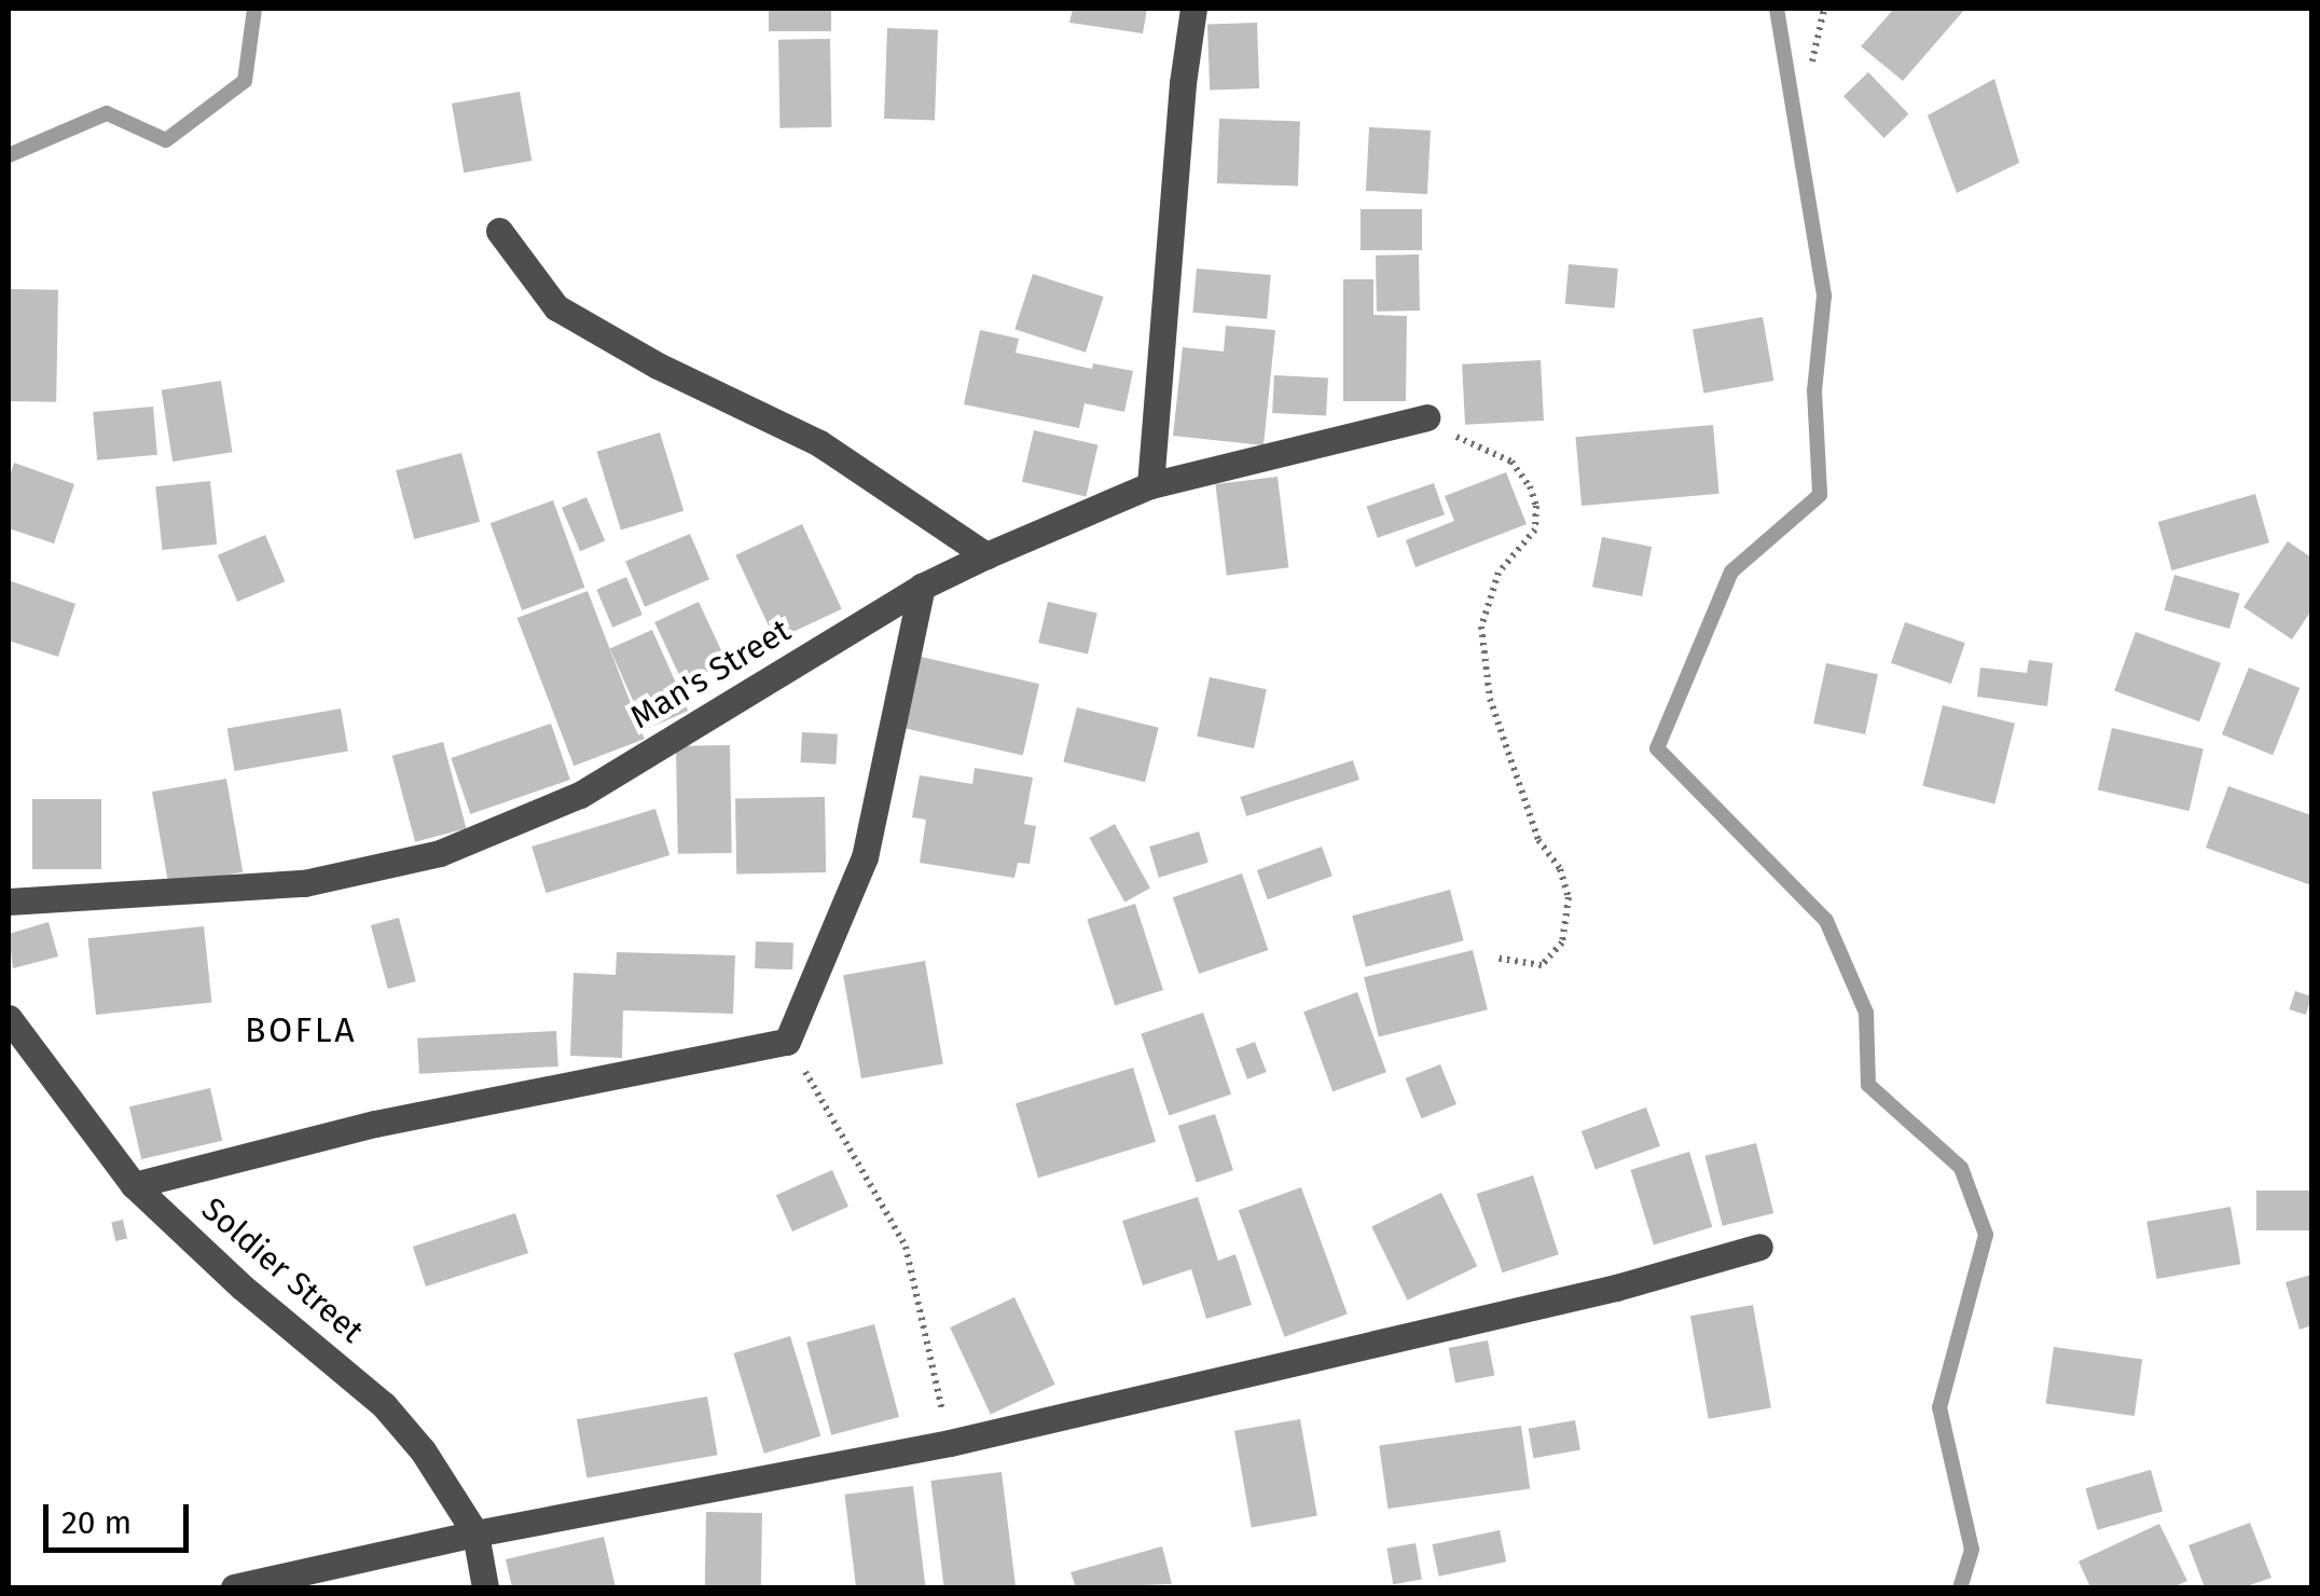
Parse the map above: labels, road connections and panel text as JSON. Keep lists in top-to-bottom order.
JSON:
{
  "streets": {
    "street": ["Man's Street", "Soldier Street"]
  },
  "districts": ["BOFLA"],
  "scale_bar": "20 m"
}
